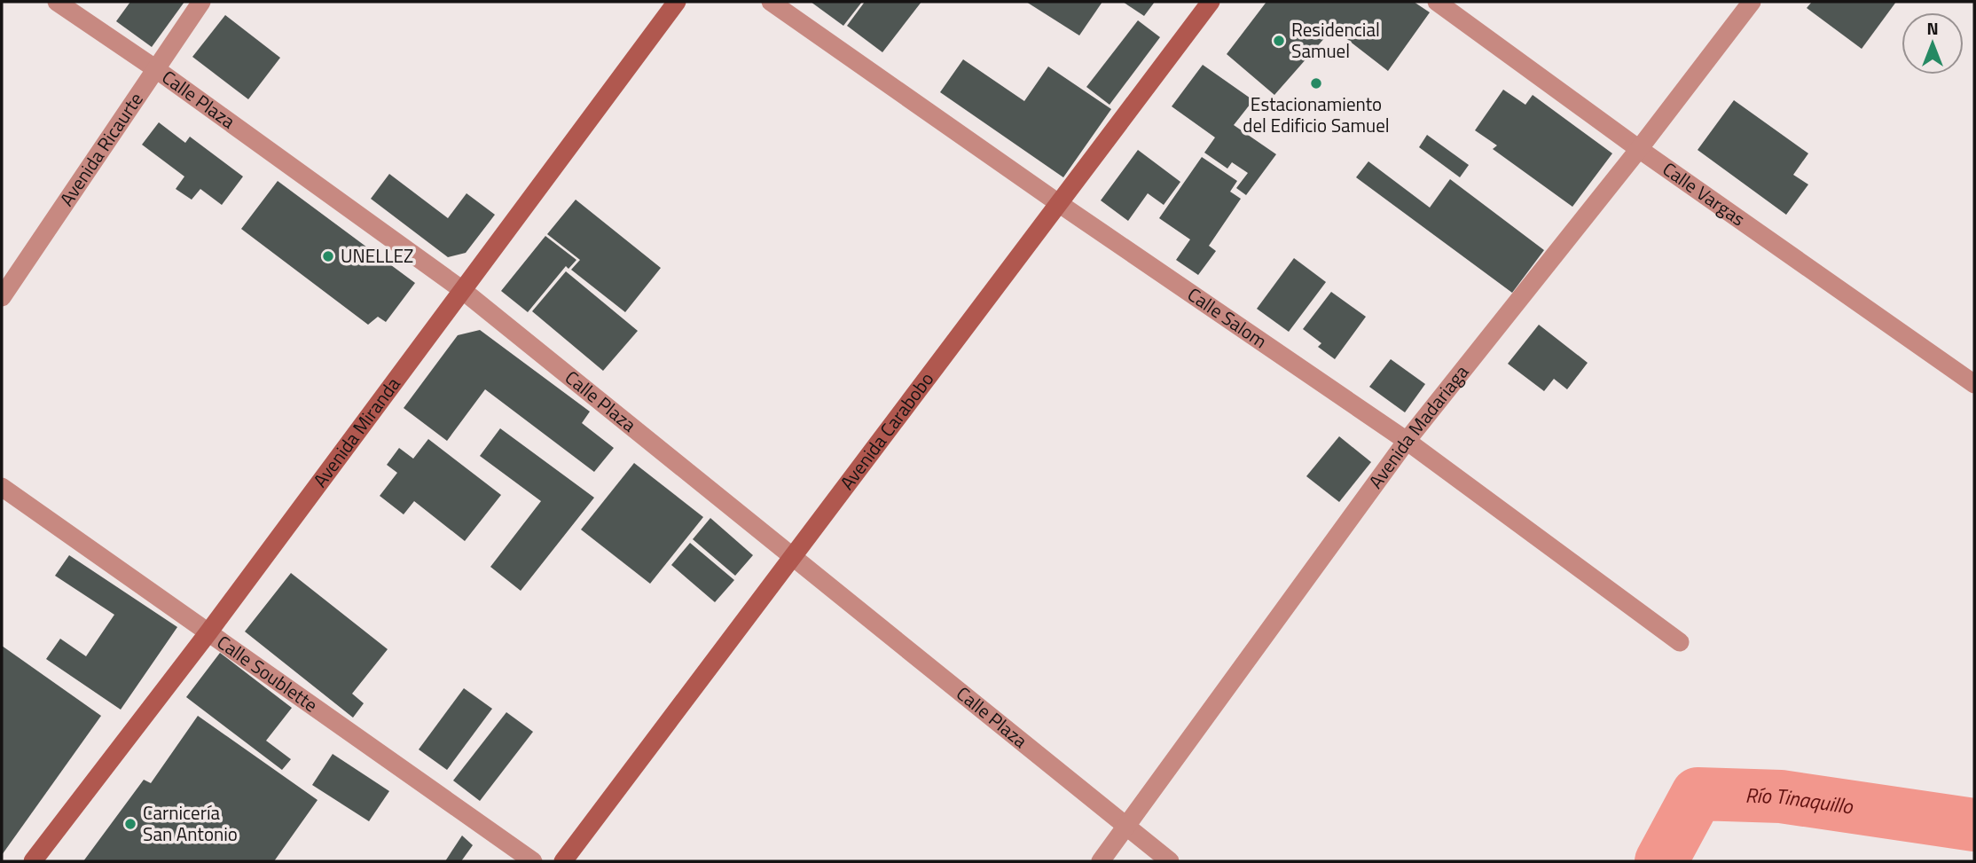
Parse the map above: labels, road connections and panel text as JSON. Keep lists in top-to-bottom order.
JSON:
{
  "streets": {
    "street": [
      "Calle Plaza",
      "Avenida Ricaurte",
      "Calle Vargas",
      "Calle Salom",
      "Avenida Madariaga",
      "Avenida Carabobo",
      "Avenida Miranda",
      "Calle Soublette"
    ]
  },
  "crossings": [
    ["Calle Plaza", "Avenida Ricaurte"],
    ["Calle Plaza", "Avenida Madariaga"],
    ["Calle Plaza", "Avenida Carabobo"],
    ["Calle Plaza", "Avenida Miranda"],
    ["Calle Vargas", "Avenida Madariaga"],
    ["Calle Salom", "Avenida Madariaga"],
    ["Calle Salom", "Avenida Carabobo"],
    ["Avenida Miranda", "Calle Soublette"]
  ],
  "water": ["Río Tinaquillo"],
  "places": [
    "Residencial Samuel",
    "Estacionamiento del Edificio Samuel",
    "UNELLEZ",
    "Carnicería San Antonio"
  ],
  "north": "top"
}
